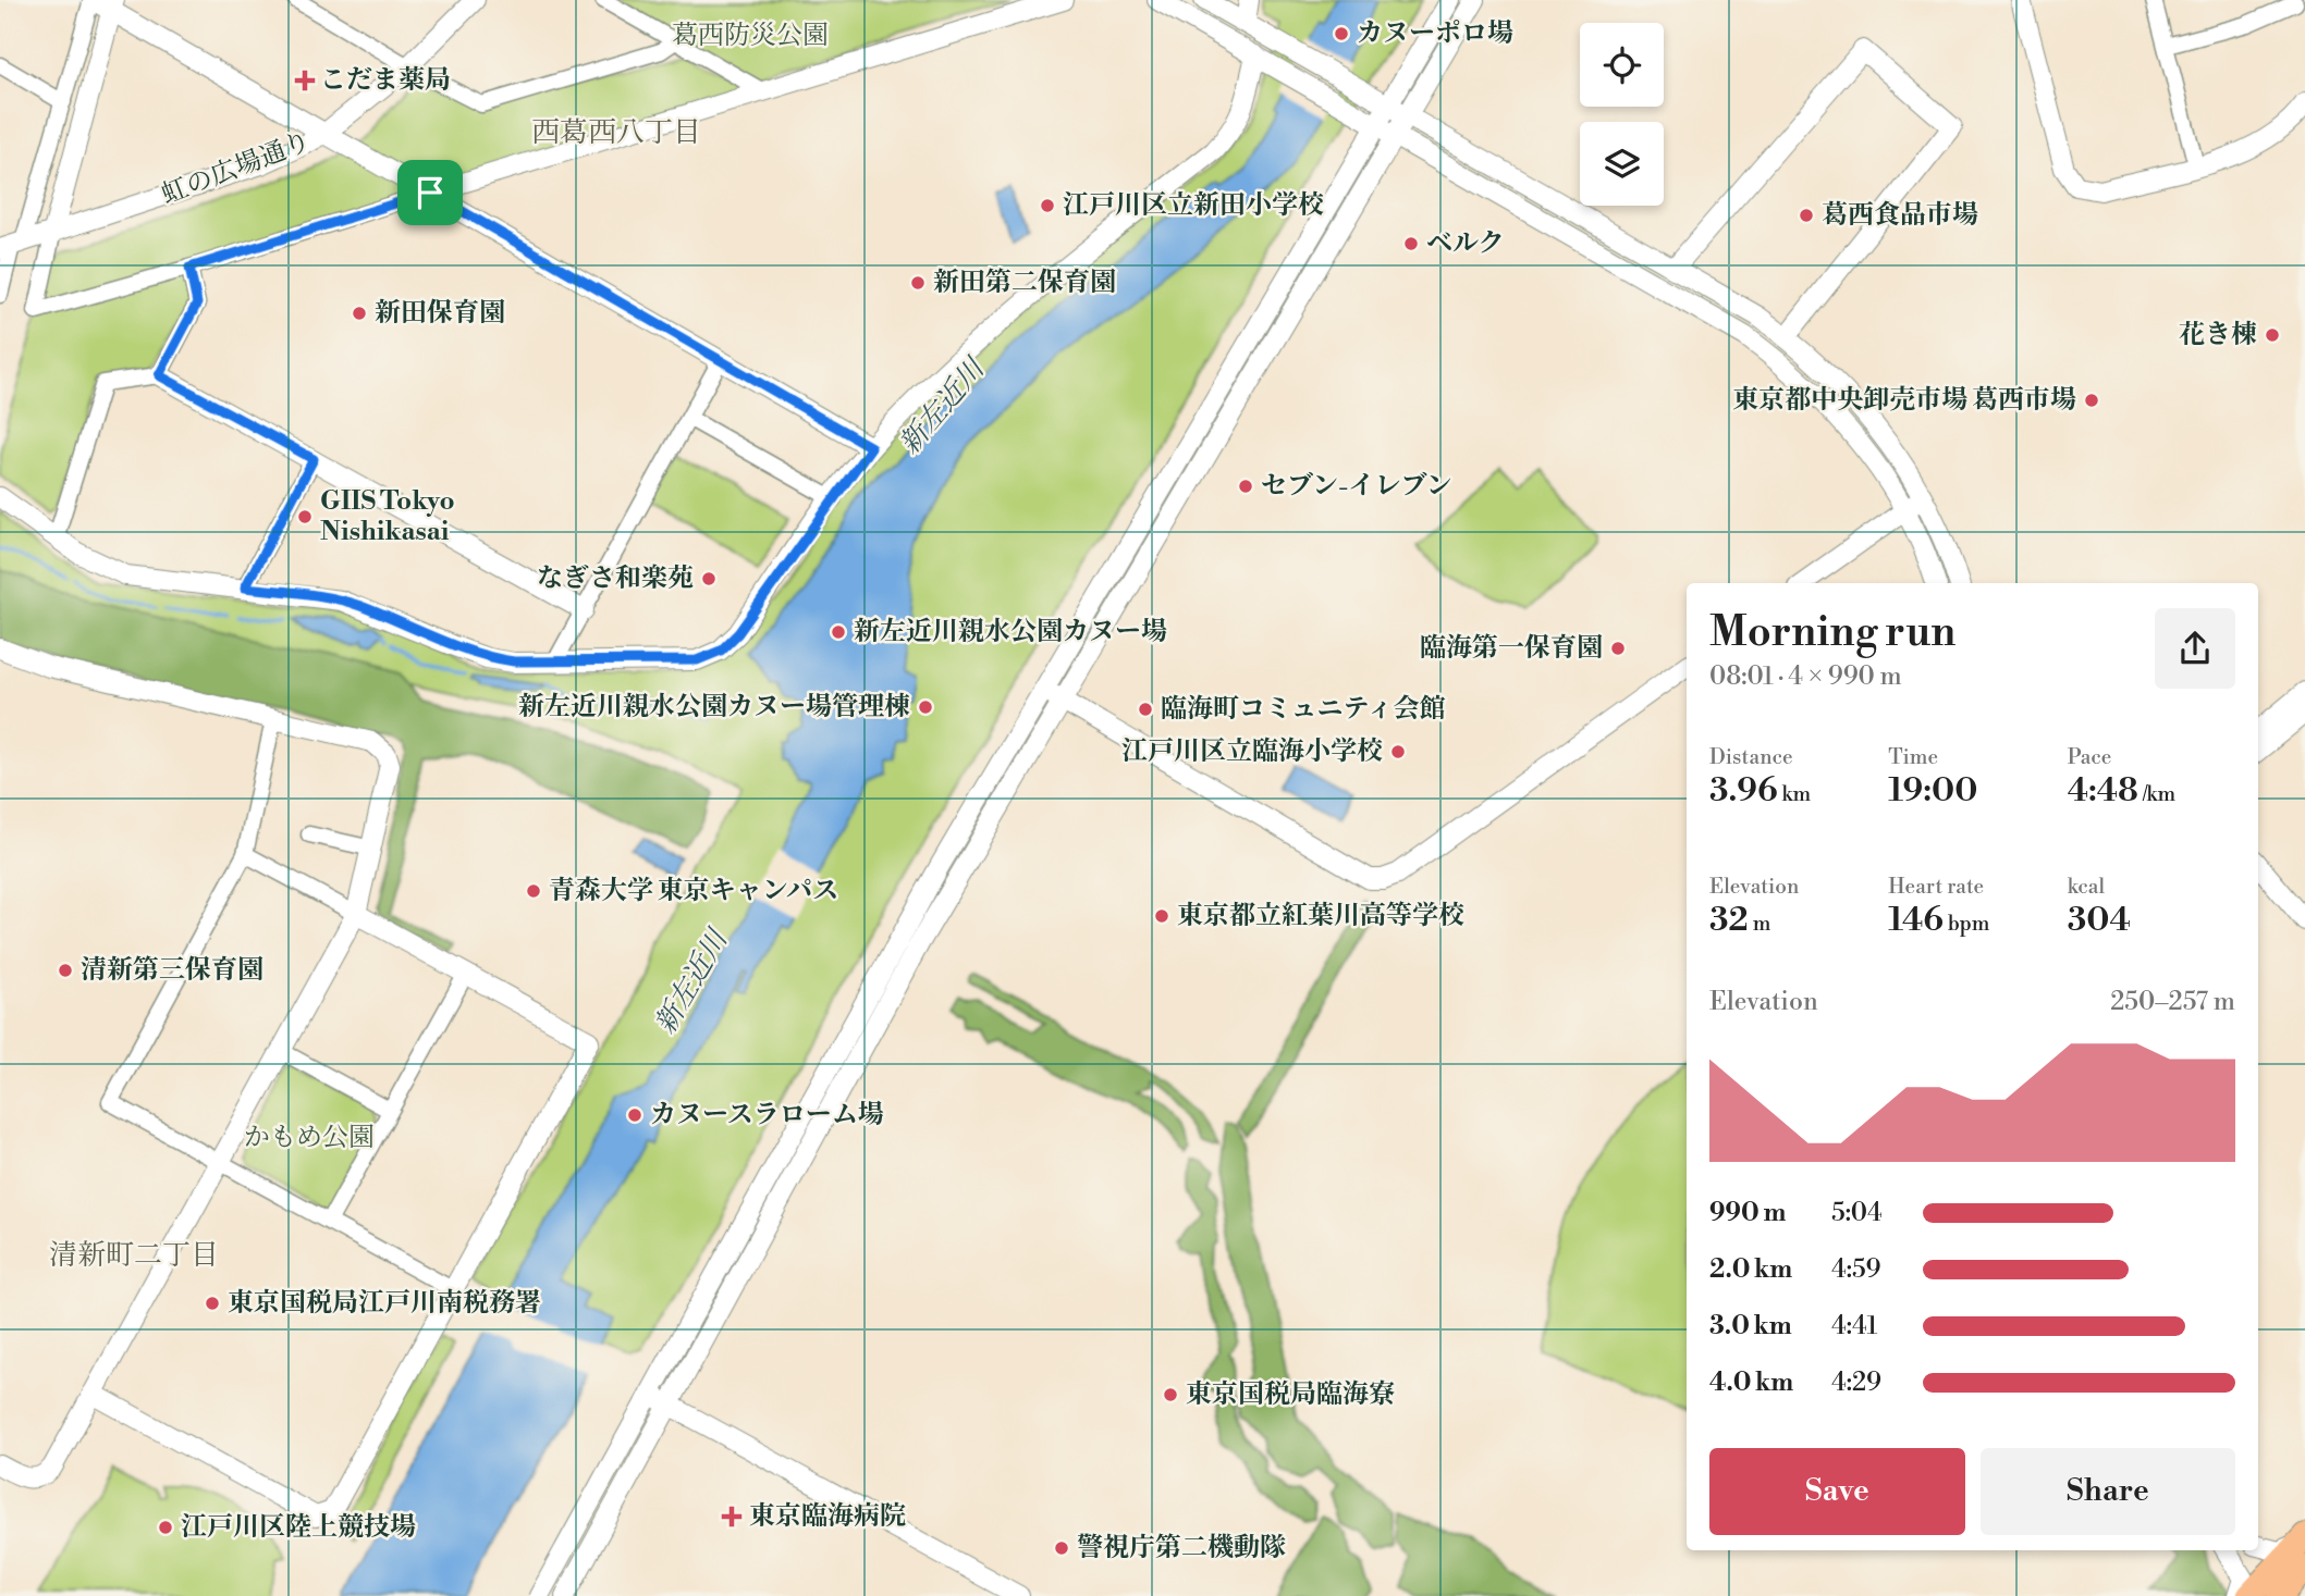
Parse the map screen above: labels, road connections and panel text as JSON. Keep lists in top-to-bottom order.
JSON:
{
  "streets": {
    "street": ["虹の広場通り"]
  },
  "districts": ["西葛西八丁目", "清新町二丁目"],
  "water": ["新左近川"],
  "parks": ["葛西防災公園", "かもめ公園"],
  "places": {
    "other": [
      "カヌーポロ場",
      "江戸川区立新田小学校",
      "葛西食品市場",
      "ベルク",
      "新田第二保育園",
      "新田保育園",
      "花き棟",
      "東京都中央卸売市場 葛西市場",
      "セブン-イレブン",
      "GIIS Tokyo Nishikasai",
      "なぎさ和楽苑",
      "新左近川親水公園カヌー場",
      "臨海第一保育園",
      "新左近川親水公園カヌー場管理棟",
      "臨海町コミュニティ会館",
      "江戸川区立臨海小学校",
      "青森大学 東京キャンパス",
      "東京都立紅葉川高等学校",
      "清新第三保育園",
      "カヌースラローム場",
      "東京国税局江戸川南税務署",
      "東京国税局臨海寮",
      "江戸川区陸上競技場",
      "警視庁第二機動隊"
    ],
    "health": ["こだま薬局", "東京臨海病院"]
  },
  "page": {
    "heading": ["Morning run", "08:01 · 4 × 990 m"],
    "stats": [
      ["Distance", "3.96 km"],
      ["Time", "19:00"],
      ["Pace", "4:48 /km"],
      ["Elevation", "32 m"],
      ["Heart rate", "146 bpm"],
      ["kcal", "304"]
    ],
    "chart": ["Elevation", "250–257 m"],
    "list": [
      {
        "name": "990 m",
        "note": "5:04"
      },
      {
        "name": "2.0 km",
        "note": "4:59"
      },
      {
        "name": "3.0 km",
        "note": "4:41"
      },
      {
        "name": "4.0 km",
        "note": "4:29"
      }
    ],
    "buttons": ["Save", "Share"]
  }
}
